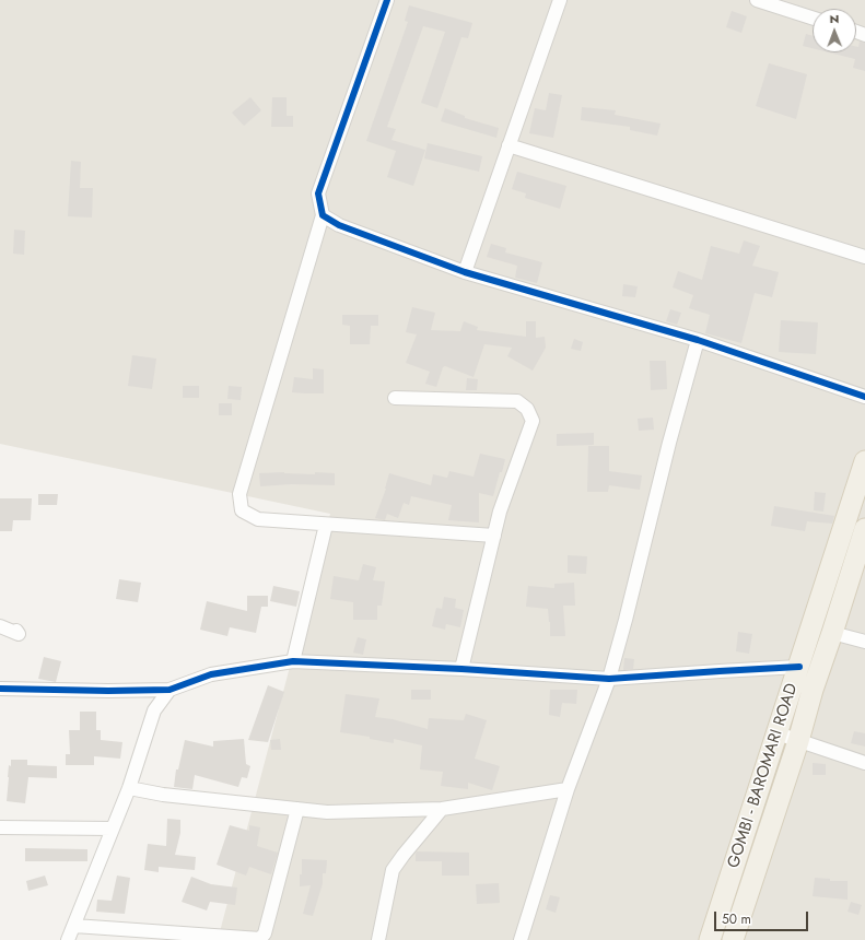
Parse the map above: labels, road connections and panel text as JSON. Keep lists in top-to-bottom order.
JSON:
{
  "streets": {
    "main road": ["GOMBI - BAROMARI ROAD"]
  },
  "scale_bar": "50 m",
  "north": "top"
}
